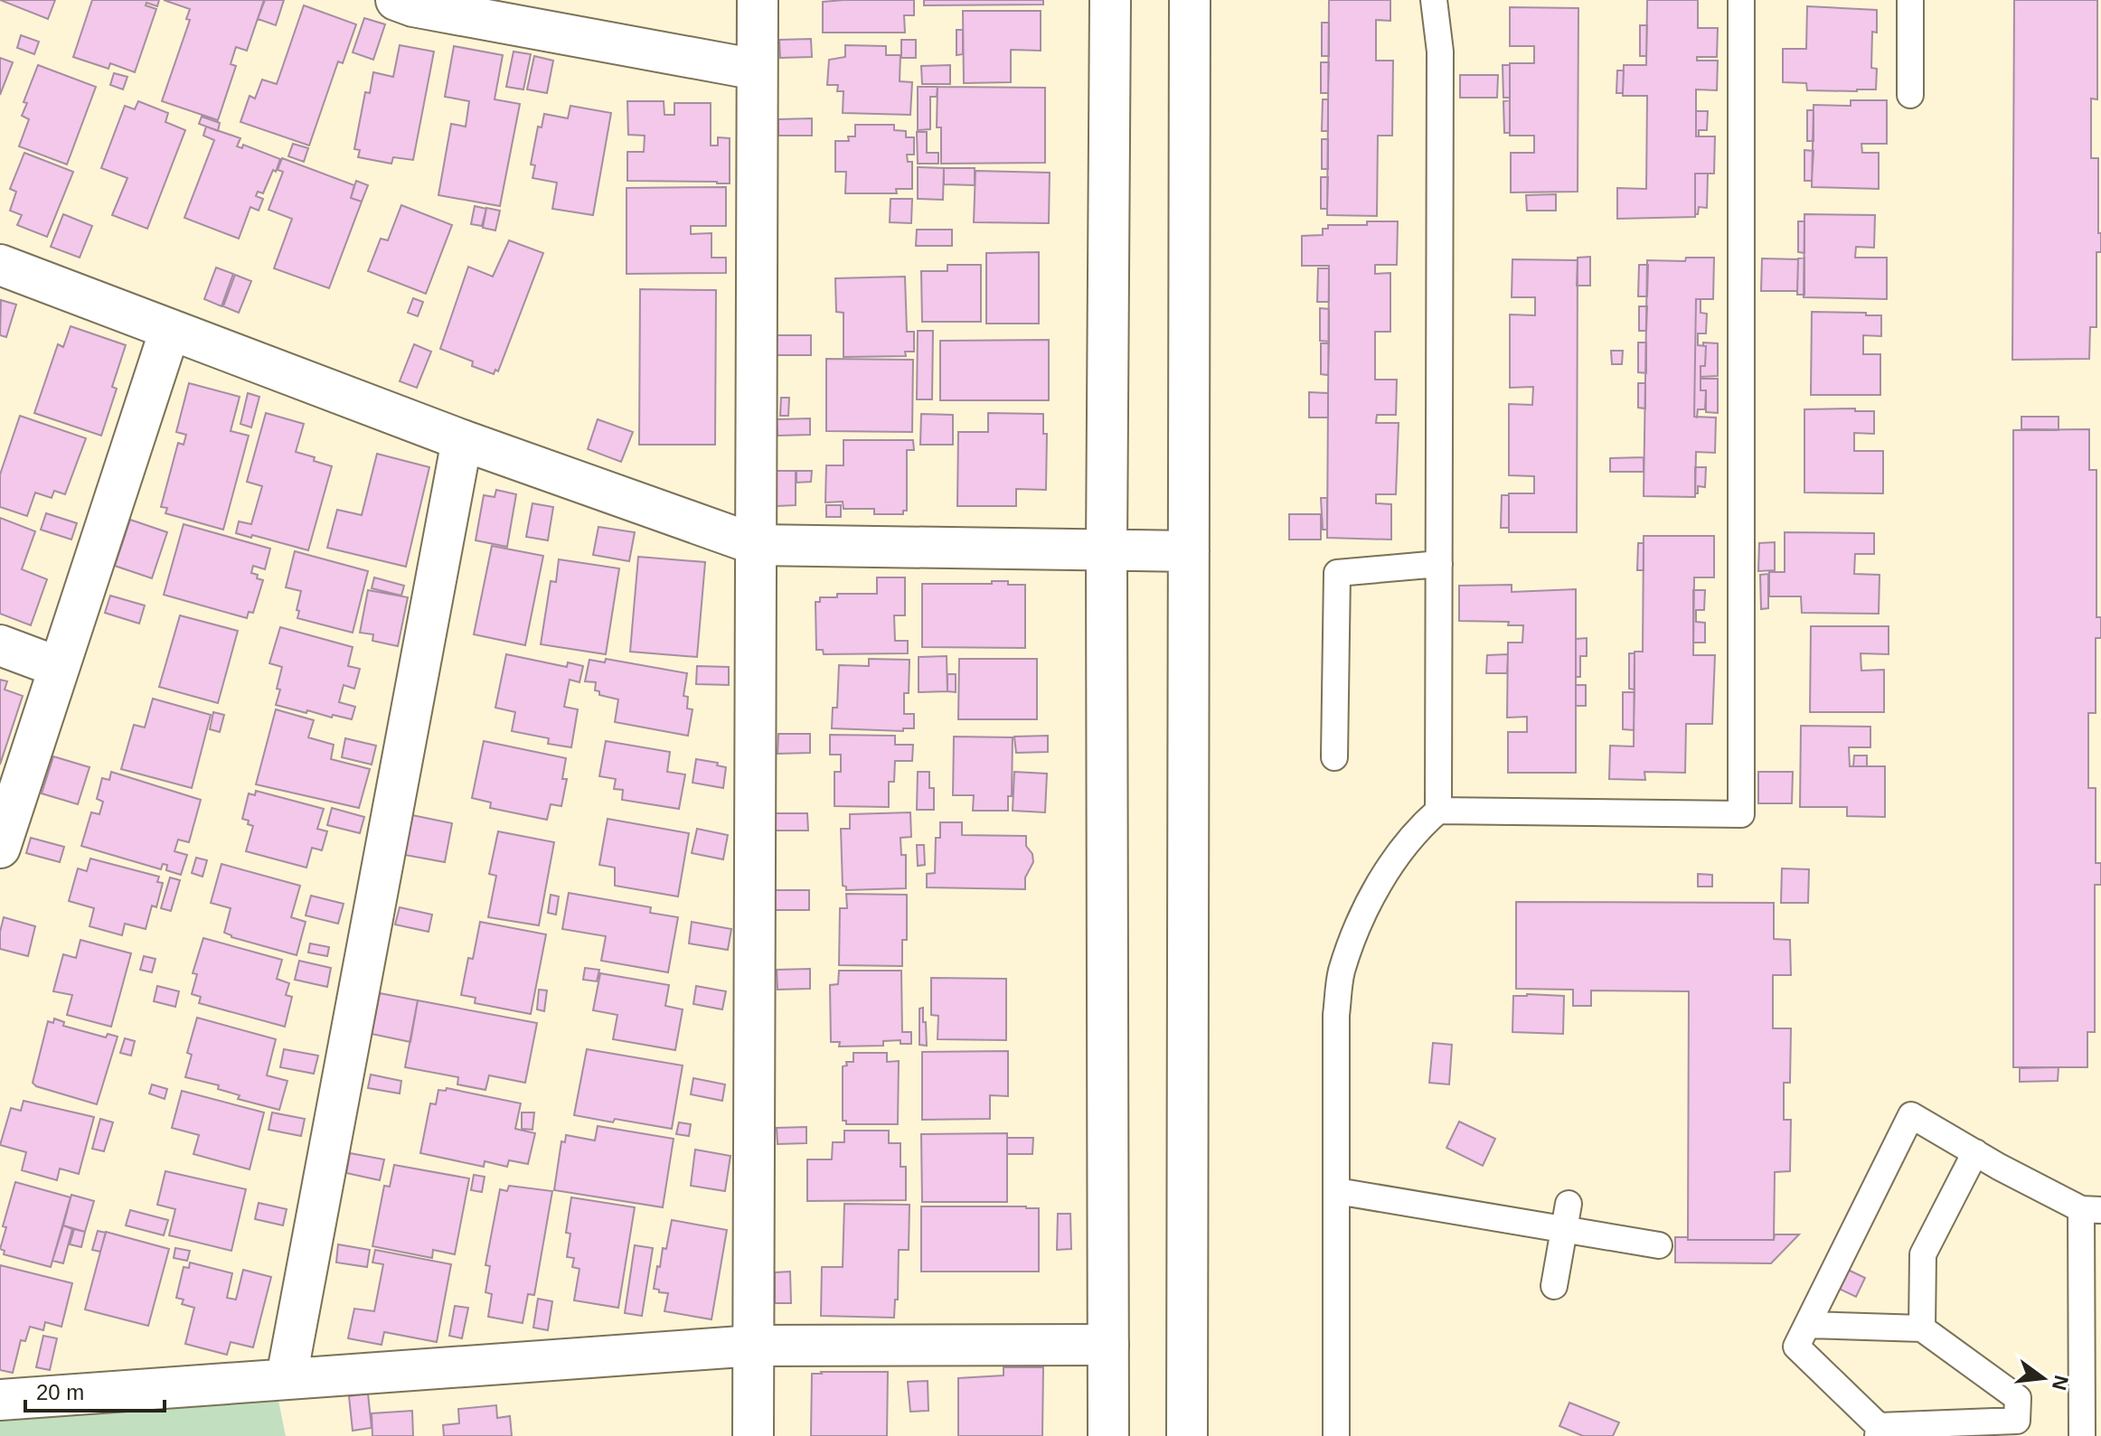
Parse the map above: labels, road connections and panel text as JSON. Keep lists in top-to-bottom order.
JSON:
{
  "scale_bar": "20 m",
  "north": "right"
}
